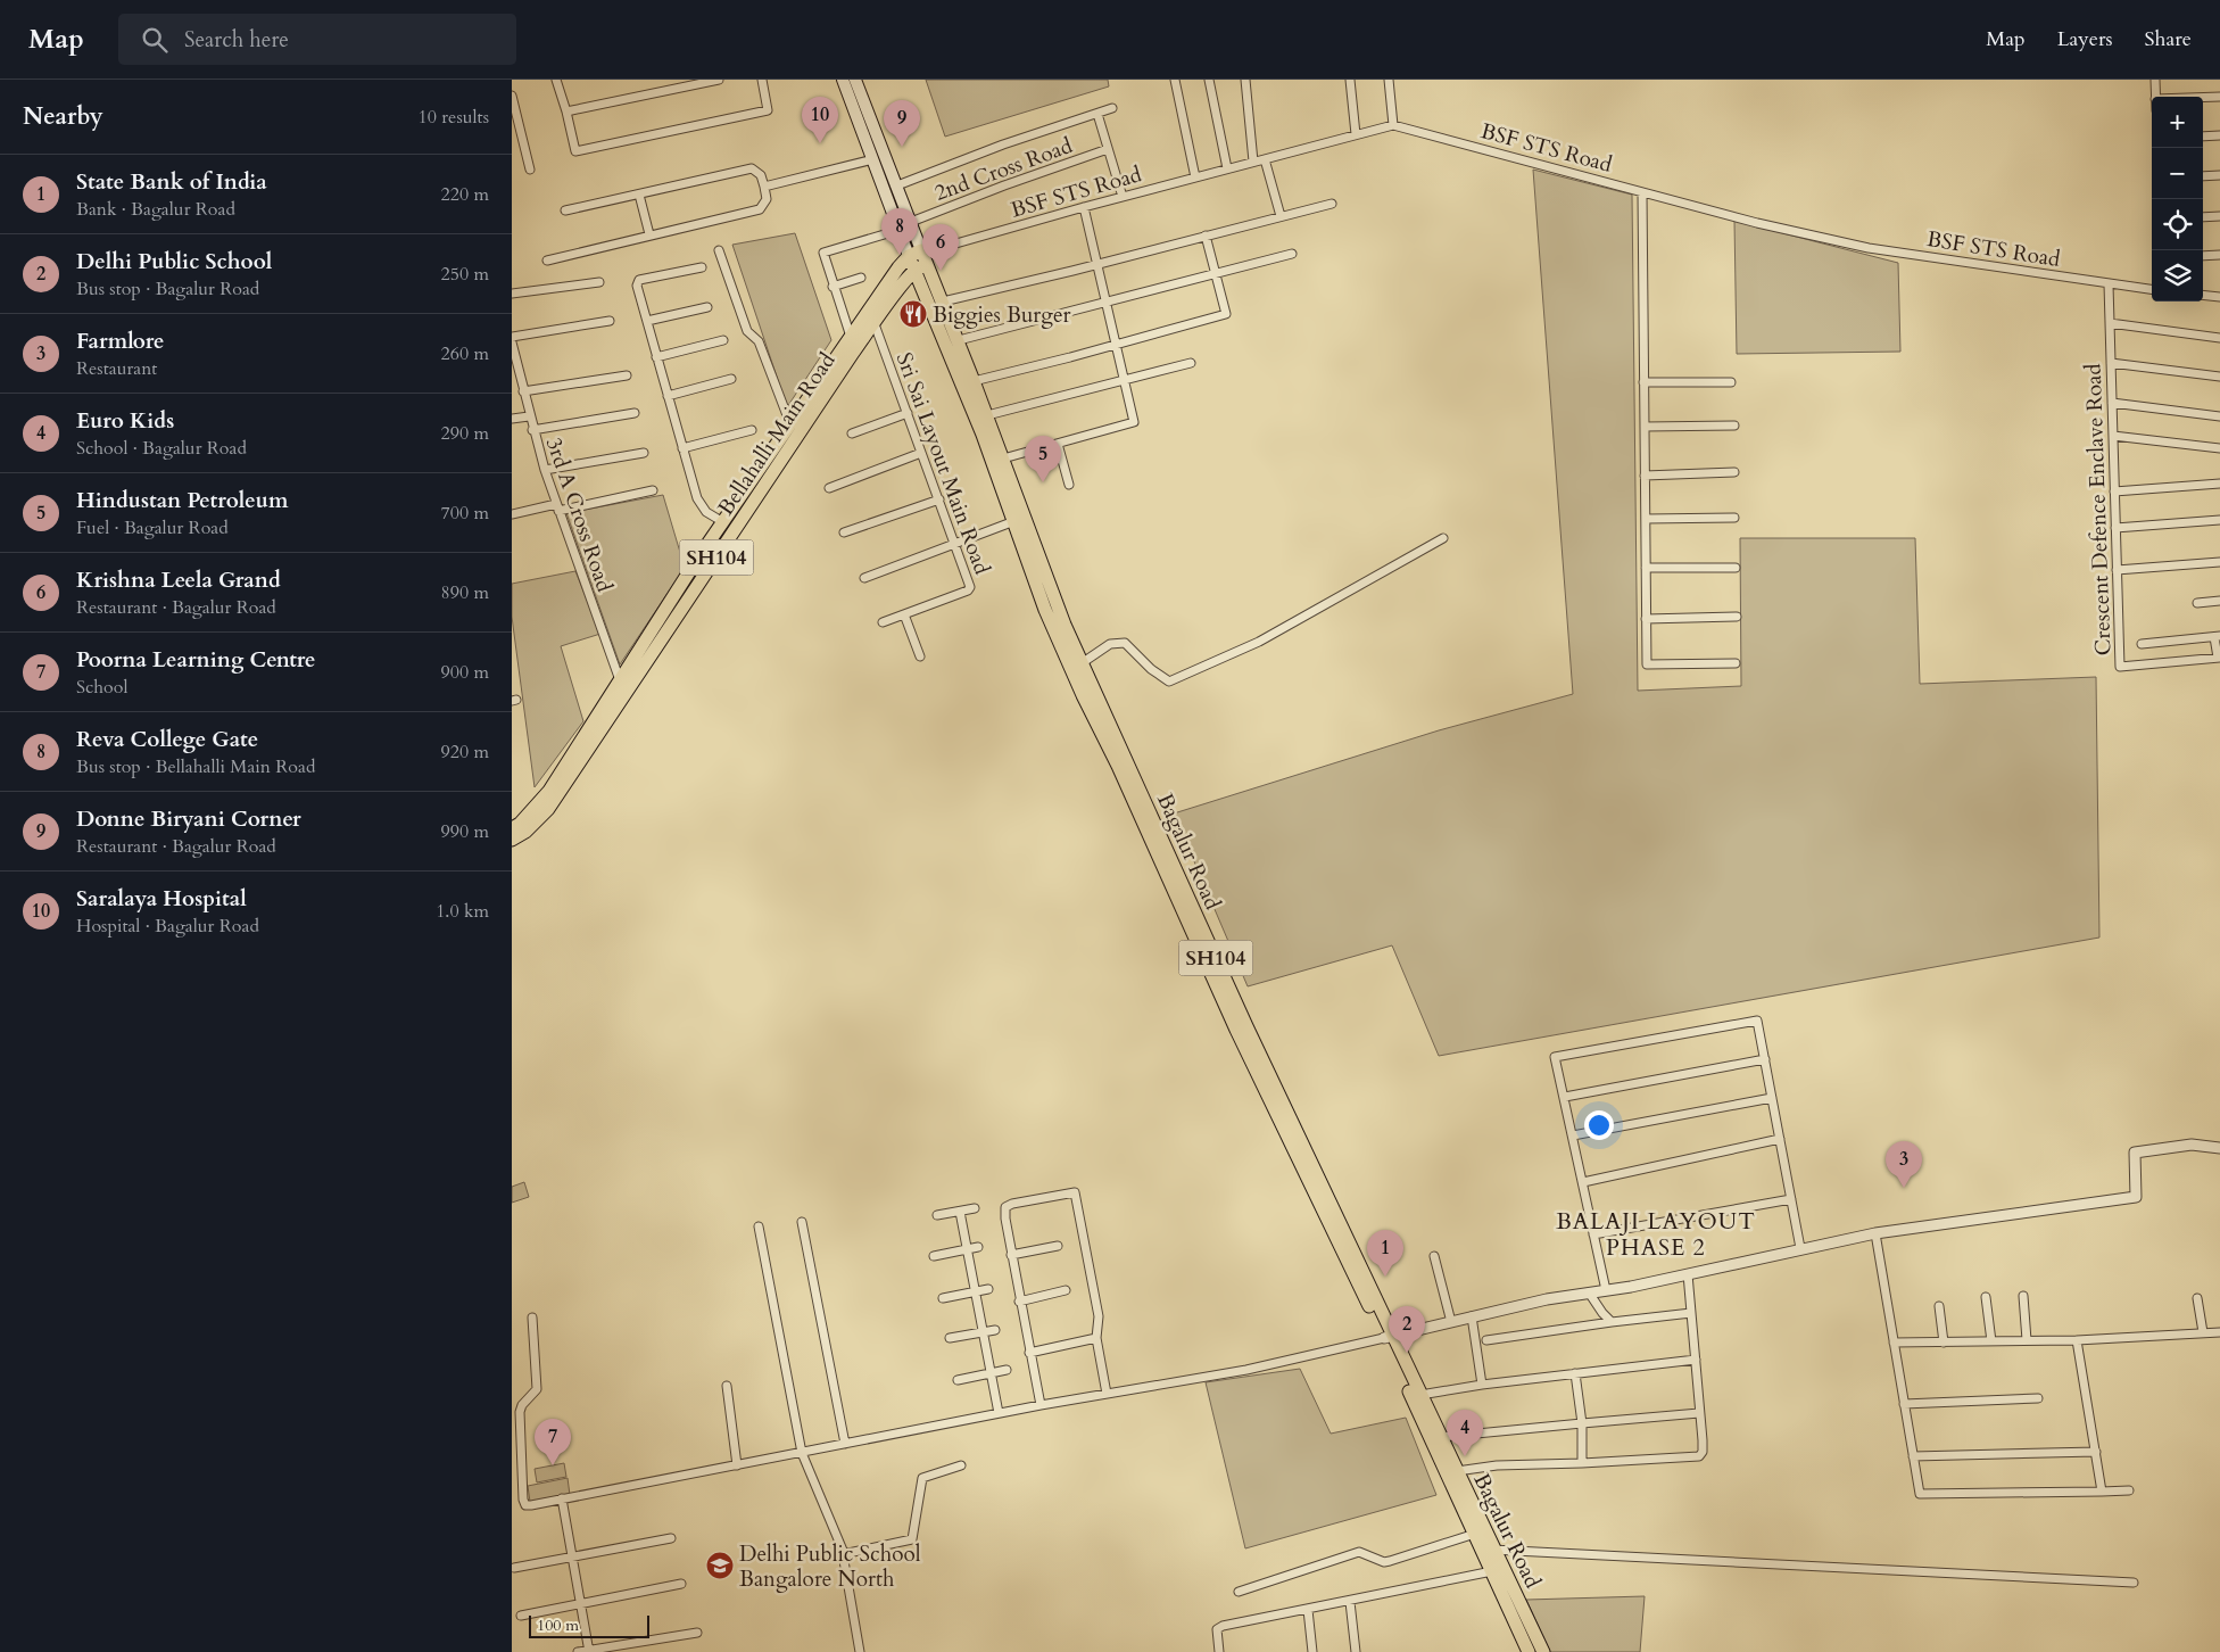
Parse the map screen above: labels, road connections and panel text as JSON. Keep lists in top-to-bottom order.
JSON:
{
  "streets": {
    "main road": ["Bellahalli Main Road", "SH104", "Bagalur Road"],
    "street": [
      "BSF STS Road",
      "2nd Cross Road",
      "Sri Sai Layout Main Road",
      "Crescent Defence Enclave Road",
      "3rd A Cross Road"
    ]
  },
  "crossings": [
    ["BSF STS Road", "Crescent Defence Enclave Road"],
    ["BSF STS Road", "SH104"],
    ["BSF STS Road", "Bagalur Road"],
    ["2nd Cross Road", "Bagalur Road"],
    ["Bellahalli Main Road", "Sri Sai Layout Main Road"],
    ["Bellahalli Main Road", "3rd A Cross Road"],
    ["Bellahalli Main Road", "SH104"],
    ["Bellahalli Main Road", "Bagalur Road"],
    ["SH104", "Bagalur Road"]
  ],
  "districts": ["BALAJI LAYOUT PHASE 2"],
  "places": {
    "restaurant": ["Biggies Burger"],
    "school or university": ["Delhi Public School Bangalore North"]
  },
  "scale_bar": "100 m",
  "page": {
    "header": "Map",
    "search": "Search here",
    "nav": ["Map", "Layers", "Share"],
    "heading": ["Nearby", "10 results"],
    "map_buttons": ["+", "−"],
    "pins": [
      "10",
      "9",
      "8",
      "6",
      "5",
      "3",
      "1",
      "2",
      "4",
      "7"
    ],
    "list": [
      {
        "mark": "1",
        "name": "State Bank of India",
        "note": "Bank · Bagalur Road",
        "value": "220 m"
      },
      {
        "mark": "2",
        "name": "Delhi Public School",
        "note": "Bus stop · Bagalur Road",
        "value": "250 m"
      },
      {
        "mark": "3",
        "name": "Farmlore",
        "note": "Restaurant",
        "value": "260 m"
      },
      {
        "mark": "4",
        "name": "Euro Kids",
        "note": "School · Bagalur Road",
        "value": "290 m"
      },
      {
        "mark": "5",
        "name": "Hindustan Petroleum",
        "note": "Fuel · Bagalur Road",
        "value": "700 m"
      },
      {
        "mark": "6",
        "name": "Krishna Leela Grand",
        "note": "Restaurant · Bagalur Road",
        "value": "890 m"
      },
      {
        "mark": "7",
        "name": "Poorna Learning Centre",
        "note": "School",
        "value": "900 m"
      },
      {
        "mark": "8",
        "name": "Reva College Gate",
        "note": "Bus stop · Bellahalli Main Road",
        "value": "920 m"
      },
      {
        "mark": "9",
        "name": "Donne Biryani Corner",
        "note": "Restaurant · Bagalur Road",
        "value": "990 m"
      },
      {
        "mark": "10",
        "name": "Saralaya Hospital",
        "note": "Hospital · Bagalur Road",
        "value": "1.0 km"
      }
    ],
    "scale": "100 m"
  }
}
